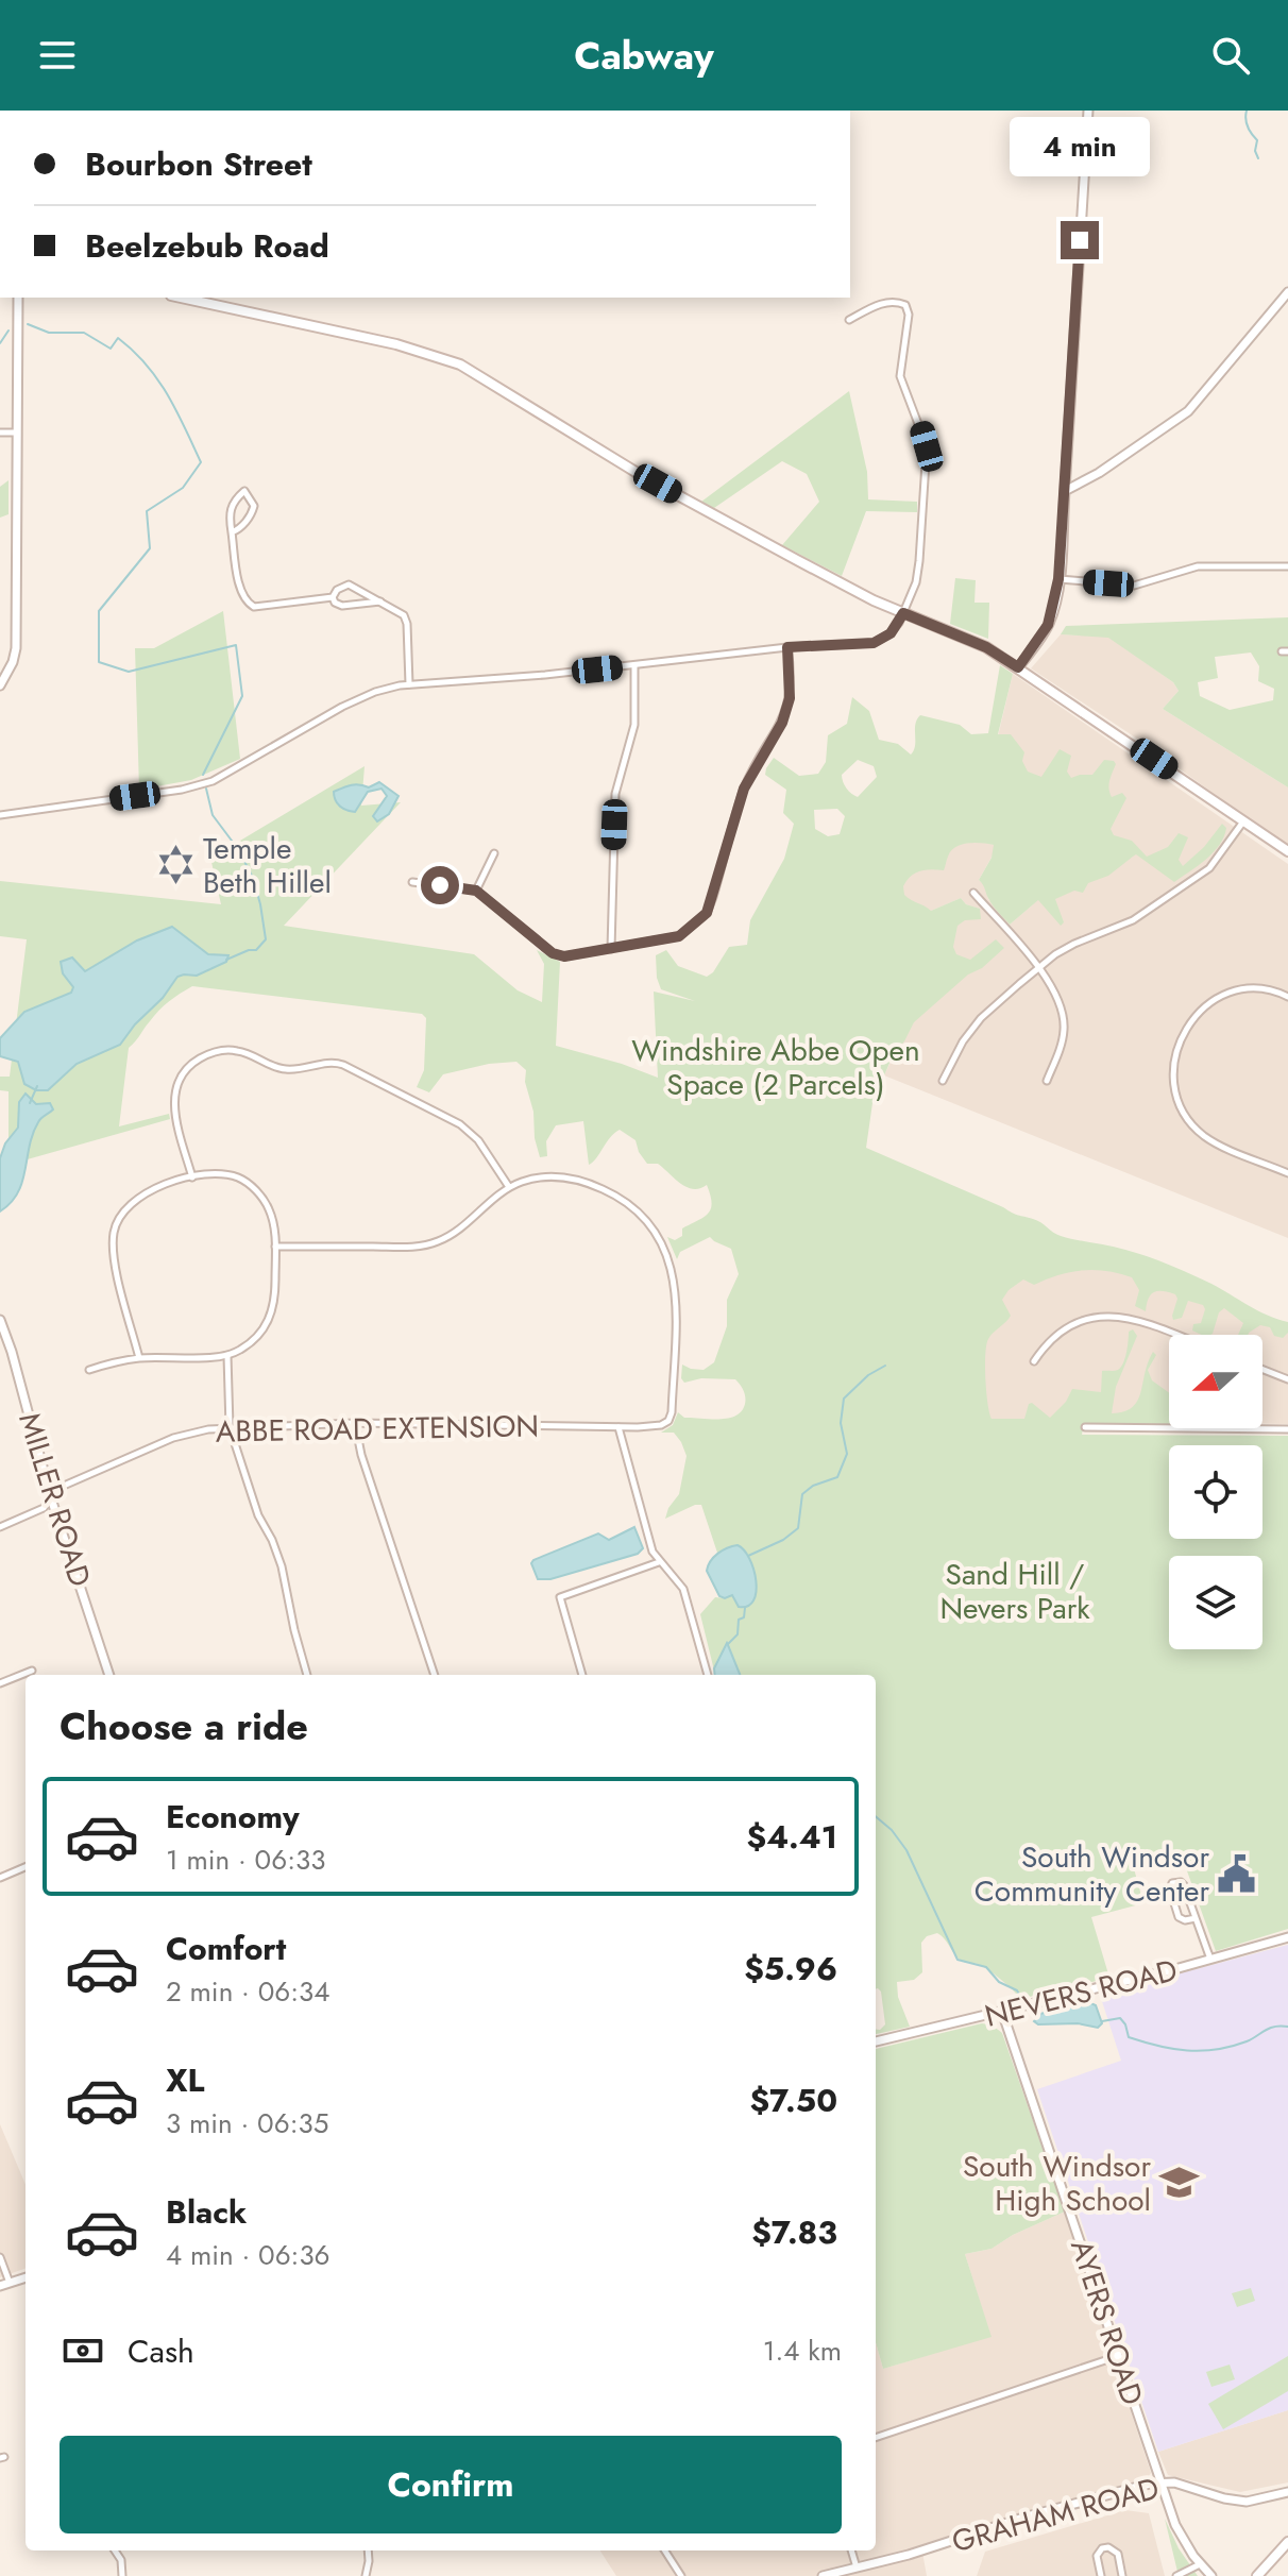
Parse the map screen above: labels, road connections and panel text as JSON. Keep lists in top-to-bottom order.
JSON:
{
  "streets": {
    "street": [
      "ABBE ROAD EXTENSION",
      "MILLER ROAD",
      "NEVERS ROAD",
      "AYERS ROAD",
      "GRAHAM ROAD"
    ]
  },
  "crossings": [
    ["ABBE ROAD EXTENSION", "MILLER ROAD"],
    ["NEVERS ROAD", "AYERS ROAD"],
    ["AYERS ROAD", "GRAHAM ROAD"]
  ],
  "parks": ["Windshire Abbe Open Space (2 Parcels)", "Sand Hill / Nevers Park"],
  "places": {
    "synagogue": ["Temple Beth Hillel"],
    "public building": ["South Windsor Community Center"],
    "school or university": ["South Windsor High School"]
  },
  "north": "left",
  "page": {
    "header": "Cabway",
    "banner": ["Bourbon Street", "Beelzebub Road"],
    "bubble": "4 min",
    "heading": "Choose a ride",
    "list": [
      {
        "name": "Economy",
        "note": "1 min · 06:33",
        "value": "$4.41"
      },
      {
        "name": "Comfort",
        "note": "2 min · 06:34",
        "value": "$5.96"
      },
      {
        "name": "XL",
        "note": "3 min · 06:35",
        "value": "$7.50"
      },
      {
        "name": "Black",
        "note": "4 min · 06:36",
        "value": "$7.83"
      }
    ],
    "pay": ["Cash", "1.4 km"],
    "buttons": "Confirm"
  }
}
